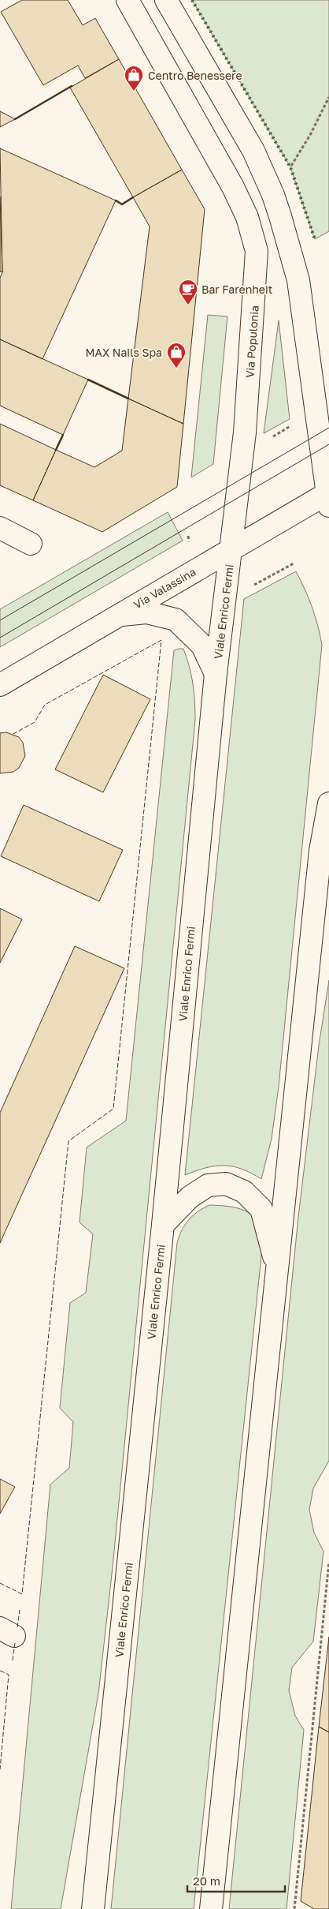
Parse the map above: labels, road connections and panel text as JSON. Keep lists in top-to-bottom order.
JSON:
{
  "streets": {
    "main road": ["Via Populonia", "Via Valassina", "Viale Enrico Fermi"]
  },
  "crossings": [
    ["Via Populonia", "Via Valassina"],
    ["Via Populonia", "Viale Enrico Fermi"],
    ["Via Valassina", "Viale Enrico Fermi"]
  ],
  "places": {
    "shop": ["Centro Benessere", "MAX Nails Spa"],
    "cafe": ["Bar Farenheit"]
  },
  "scale_bar": "20 m"
}
